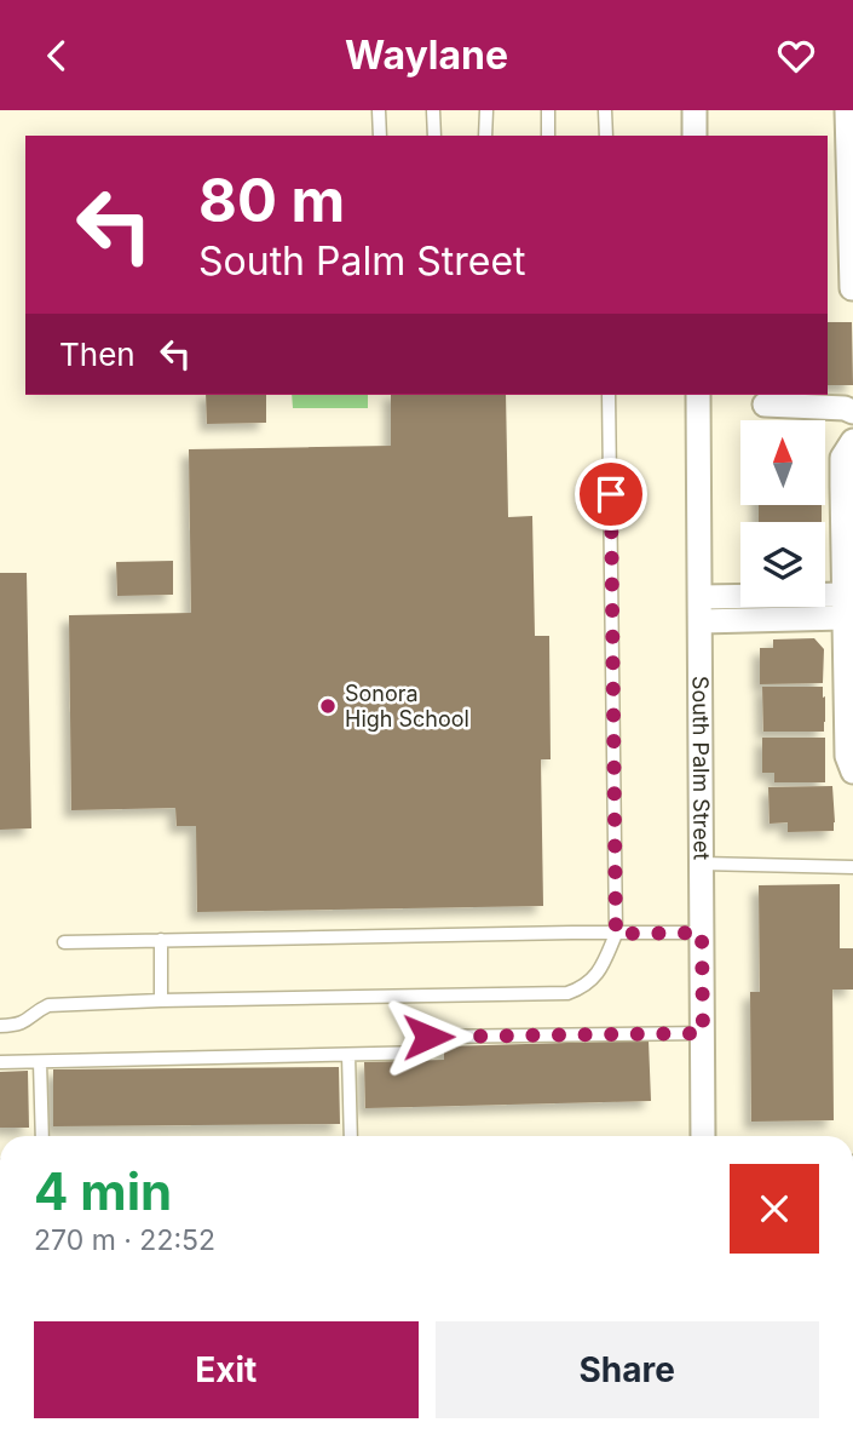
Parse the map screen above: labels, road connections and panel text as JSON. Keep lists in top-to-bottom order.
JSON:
{
  "streets": {
    "street": ["South Palm Street"]
  },
  "places": ["Sonora High School"],
  "north": "top",
  "page": {
    "header": "Waylane",
    "turn": ["80 m", "South Palm Street"],
    "then": "Then",
    "heading": ["4 min", "270 m · 22:52"],
    "buttons": ["Exit", "Share"]
  }
}
